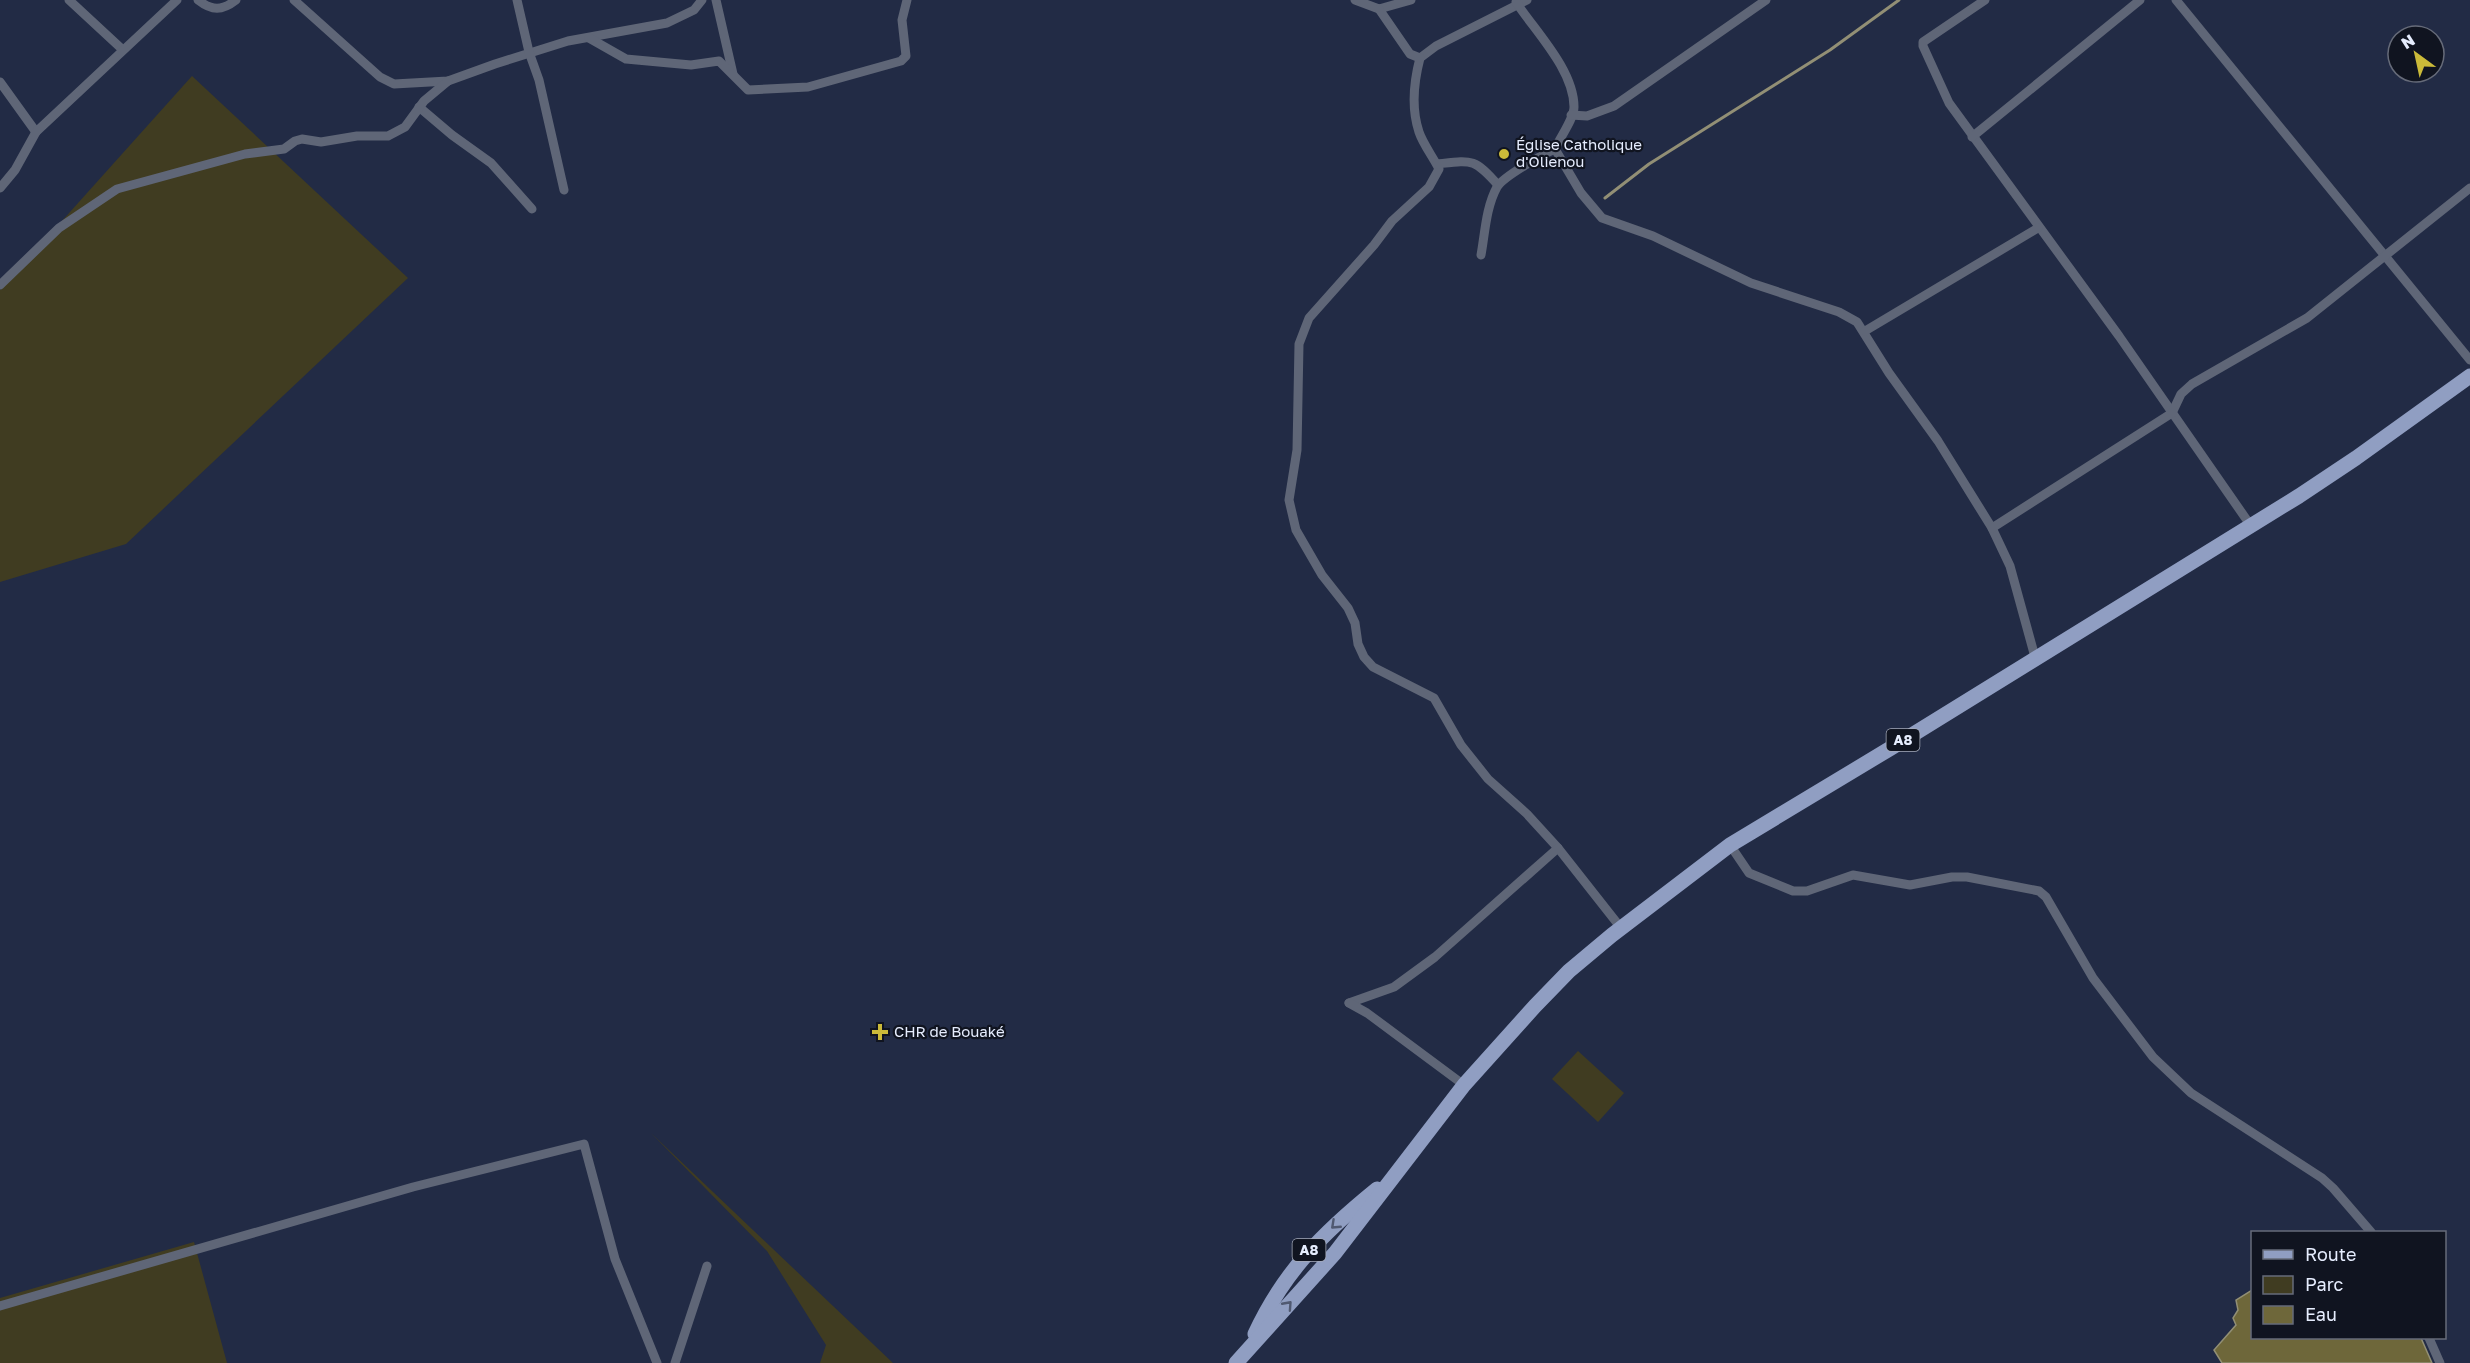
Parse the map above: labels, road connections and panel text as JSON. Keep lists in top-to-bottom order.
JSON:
{
  "streets": {
    "main road": ["A8"]
  },
  "places": {
    "other": ["Église Catholique d'Olienou"],
    "health": ["CHR de Bouaké"]
  },
  "legend": ["Route", "Parc", "Eau"],
  "north": "top left"
}
